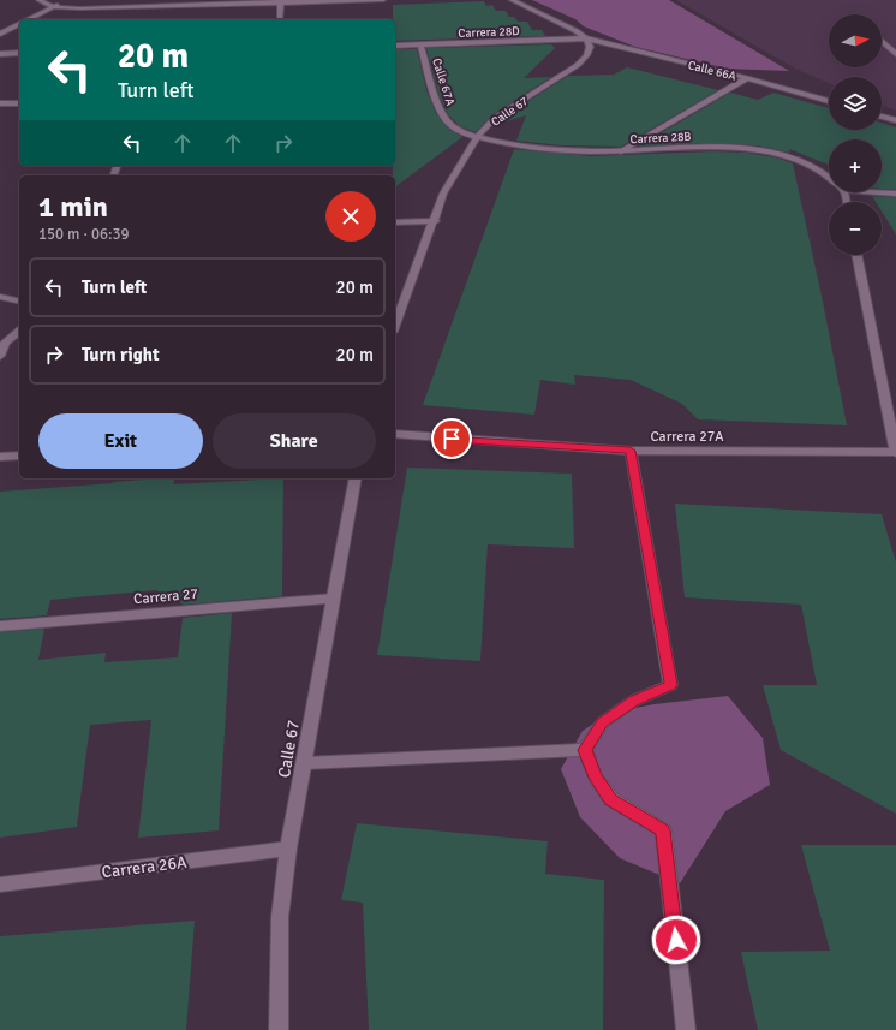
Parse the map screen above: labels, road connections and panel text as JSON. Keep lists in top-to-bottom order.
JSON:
{
  "streets": {
    "street": [
      "Carrera 28D",
      "Calle 66A",
      "Calle 67A",
      "Calle 67",
      "Carrera 28B",
      "Carrera 27A",
      "Carrera 27",
      "Carrera 26A"
    ]
  },
  "crossings": [
    ["Carrera 28D", "Calle 66A"],
    ["Carrera 28D", "Calle 67A"],
    ["Carrera 28D", "Calle 67"],
    ["Calle 66A", "Calle 67"],
    ["Calle 67A", "Calle 67"],
    ["Calle 67A", "Carrera 28B"],
    ["Calle 67", "Carrera 28B"],
    ["Calle 67", "Carrera 27"],
    ["Calle 67", "Carrera 26A"]
  ],
  "north": "right",
  "page": {
    "map_buttons": ["+", "−"],
    "turn": ["20 m", "Turn left"],
    "heading": ["1 min", "150 m · 06:39"],
    "list": [
      {
        "name": "Turn left",
        "value": "20 m"
      },
      {
        "name": "Turn right",
        "value": "20 m"
      }
    ],
    "buttons": ["Exit", "Share"]
  }
}
